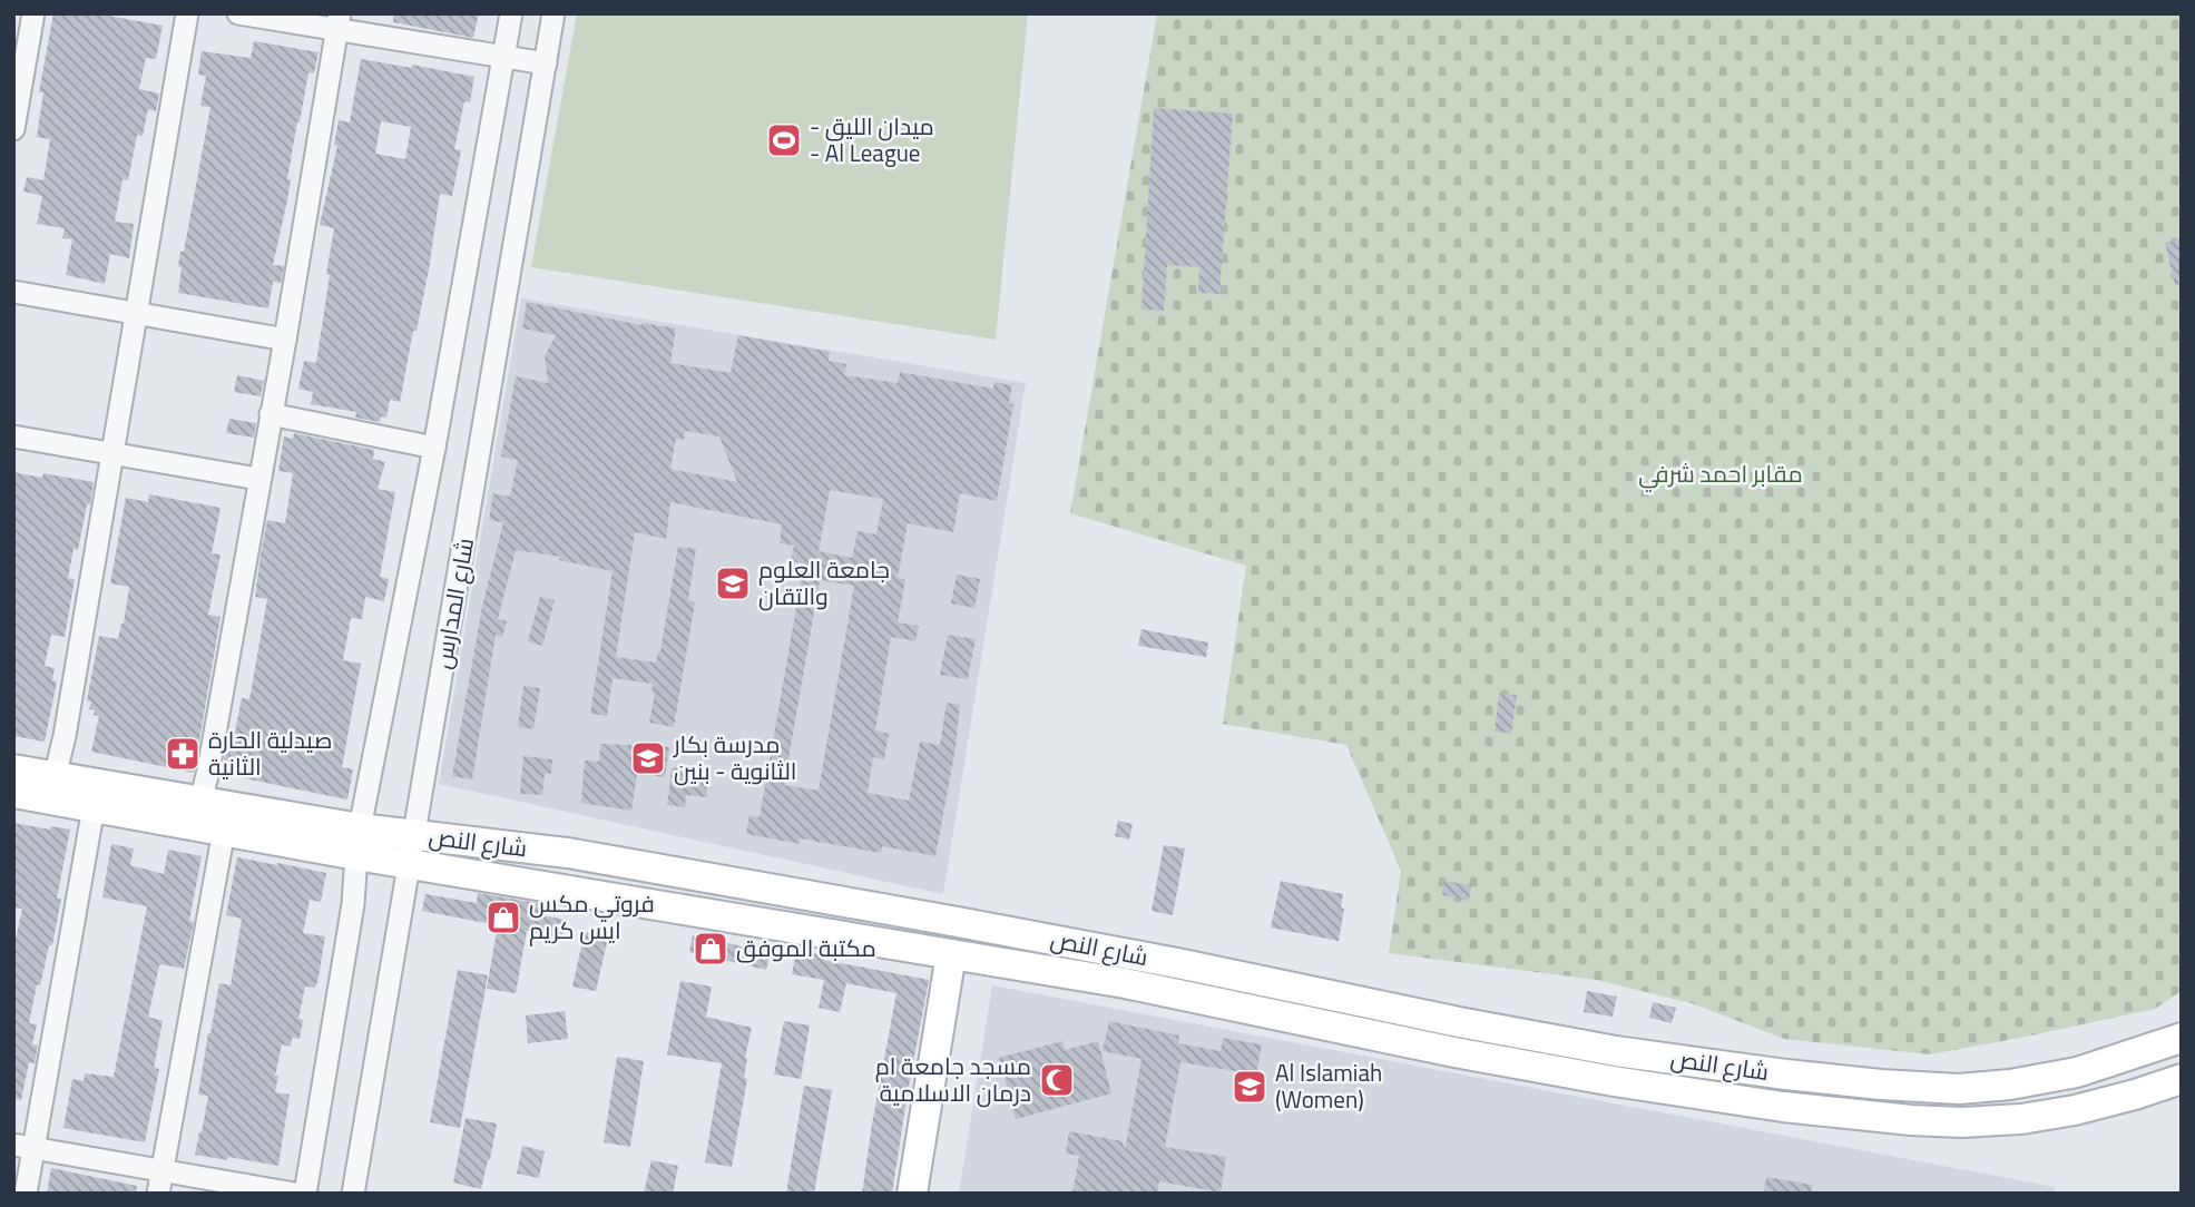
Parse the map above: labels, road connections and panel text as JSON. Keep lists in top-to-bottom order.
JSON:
{
  "streets": {
    "main road": ["شارع النص"],
    "street": ["شارع المدارس"]
  },
  "crossings": [
    ["شارع المدارس", "شارع النص"]
  ],
  "parks": ["مقابر احمد شرفي"],
  "places": {
    "sports": ["- ميدان الليق - Al League"],
    "school or university": ["جامعة العلوم والتقان", "مدرسة بكار الثانوية - بنين", "Al Islamiah (Women)"],
    "pharmacy": ["صيدلية الحارة الثانية"],
    "shop": ["فروتي مكس ايس كريم", "مكتبة الموفق"],
    "mosque": ["مسجد جامعة ام درمان الاسلامية"]
  }
}
